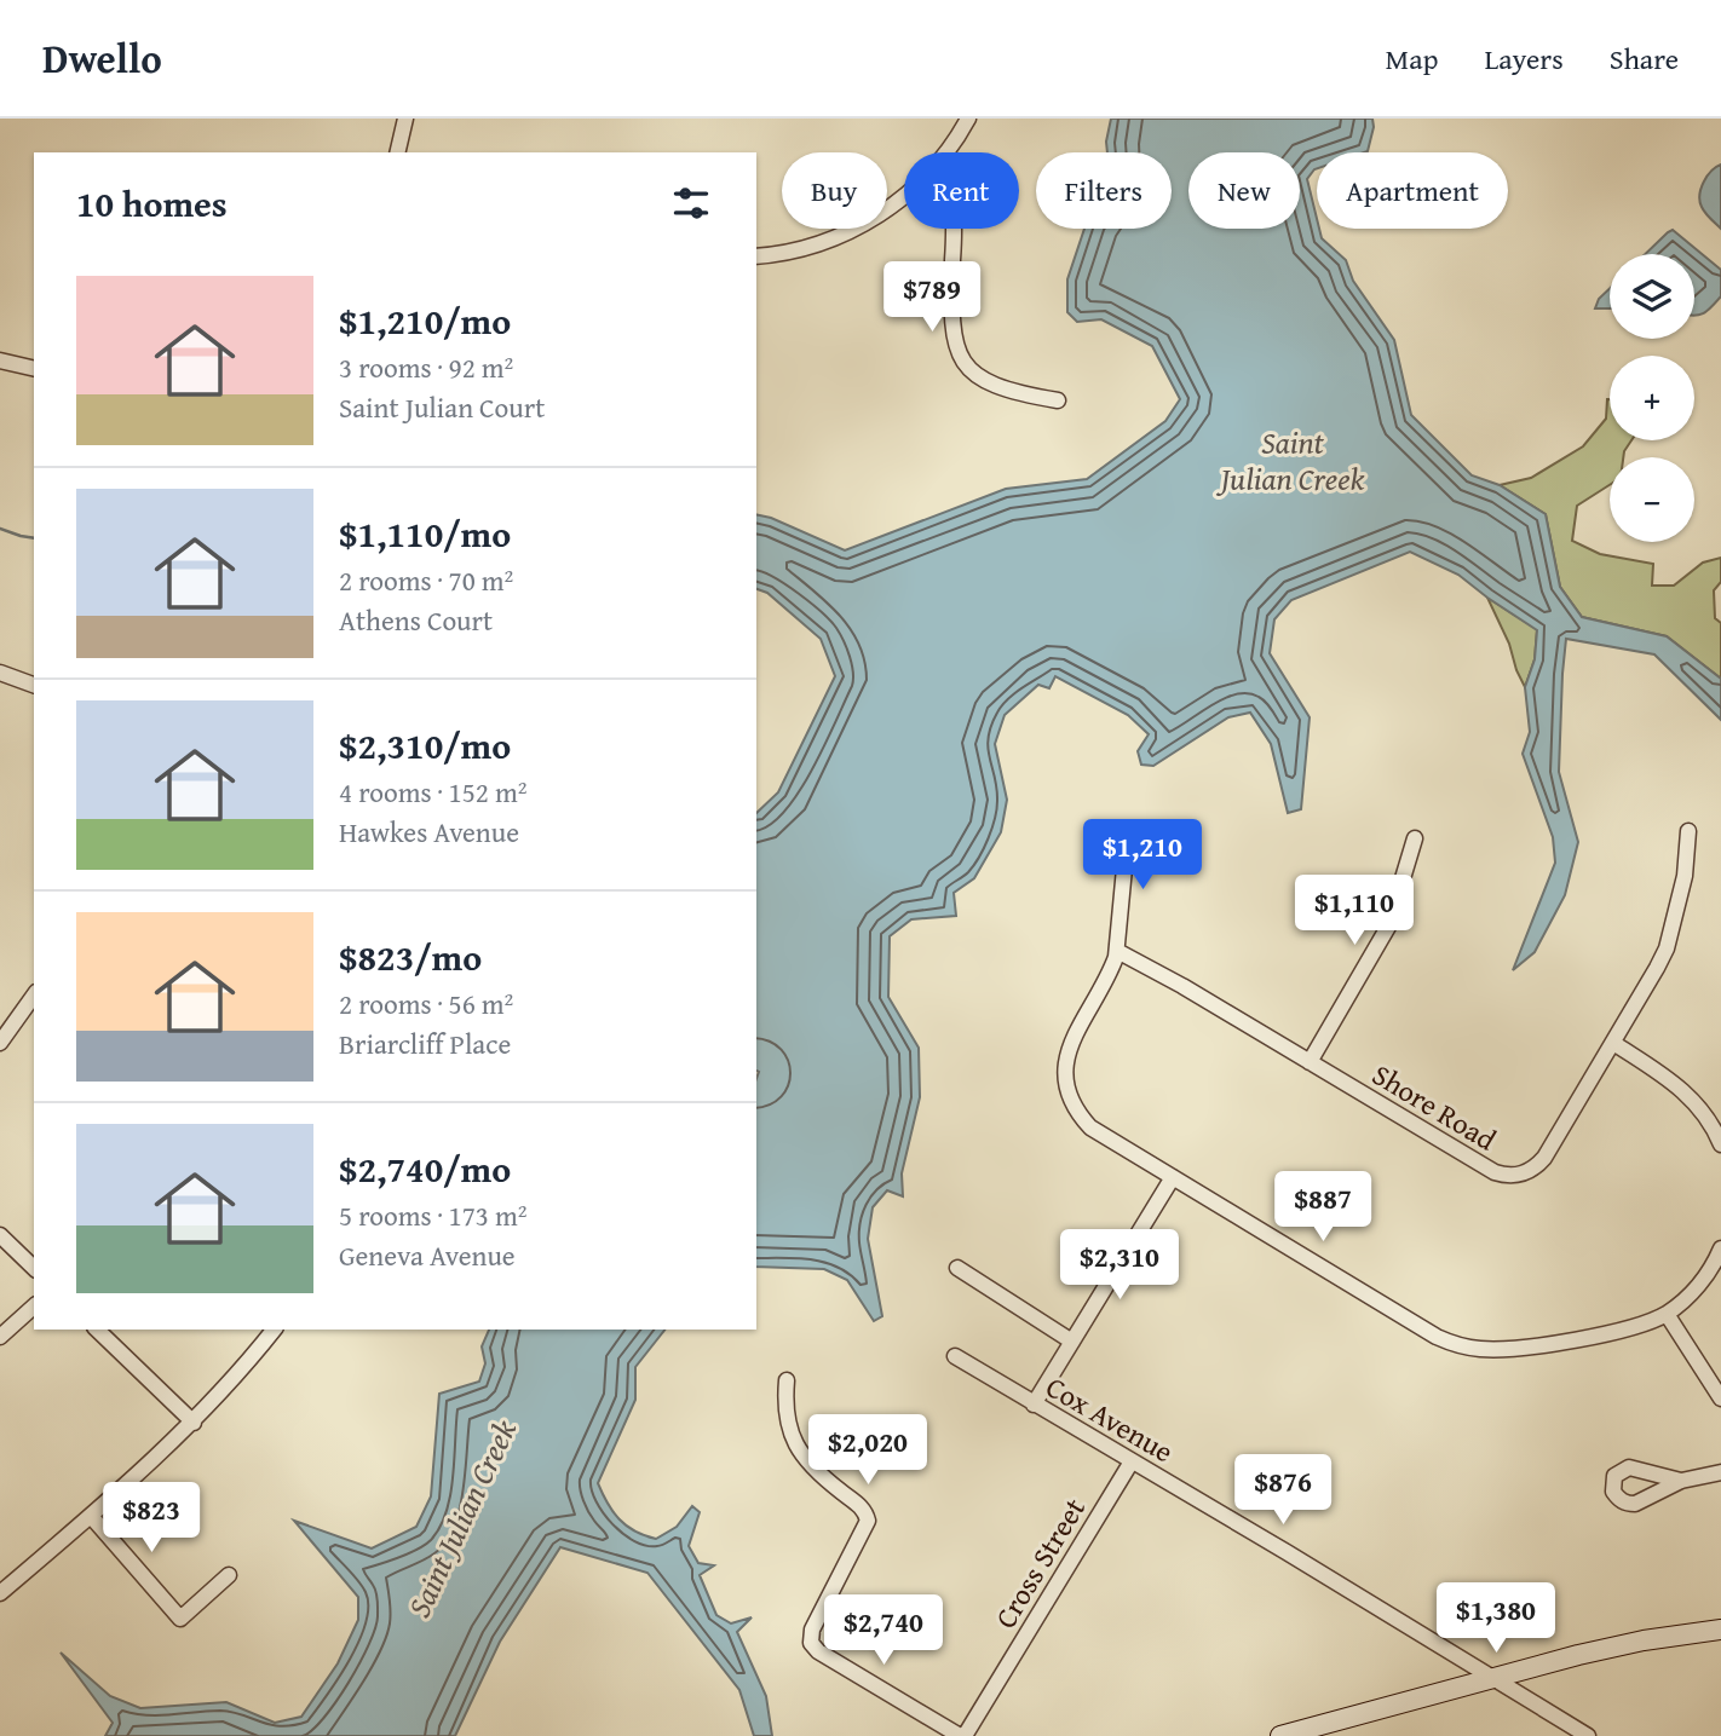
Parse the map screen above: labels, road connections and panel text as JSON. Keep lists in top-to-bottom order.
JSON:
{
  "streets": {
    "street": ["Shore Road", "Cox Avenue", "Cross Street"]
  },
  "crossings": [
    ["Cox Avenue", "Cross Street"]
  ],
  "water": ["Saint Julian Creek"],
  "page": {
    "header": "Dwello",
    "nav": ["Map", "Layers", "Share"],
    "chip": [
      "Buy",
      "Rent",
      "Filters",
      "New",
      "Apartment"
    ],
    "heading": "10 homes",
    "map_buttons": ["+", "−"],
    "list": [
      {
        "name": "$1,210/mo",
        "note": "3 rooms · 92 m² · Saint Julian Court"
      },
      {
        "name": "$1,110/mo",
        "note": "2 rooms · 70 m² · Athens Court"
      },
      {
        "name": "$2,310/mo",
        "note": "4 rooms · 152 m² · Hawkes Avenue"
      },
      {
        "name": "$823/mo",
        "note": "2 rooms · 56 m² · Briarcliff Place"
      },
      {
        "name": "$2,740/mo",
        "note": "5 rooms · 173 m² · Geneva Avenue"
      }
    ],
    "price": [
      "$789",
      "$1,210",
      "$1,110",
      "$887",
      "$2,310",
      "$2,020",
      "$876",
      "$823",
      "$1,380",
      "$2,740"
    ]
  }
}
